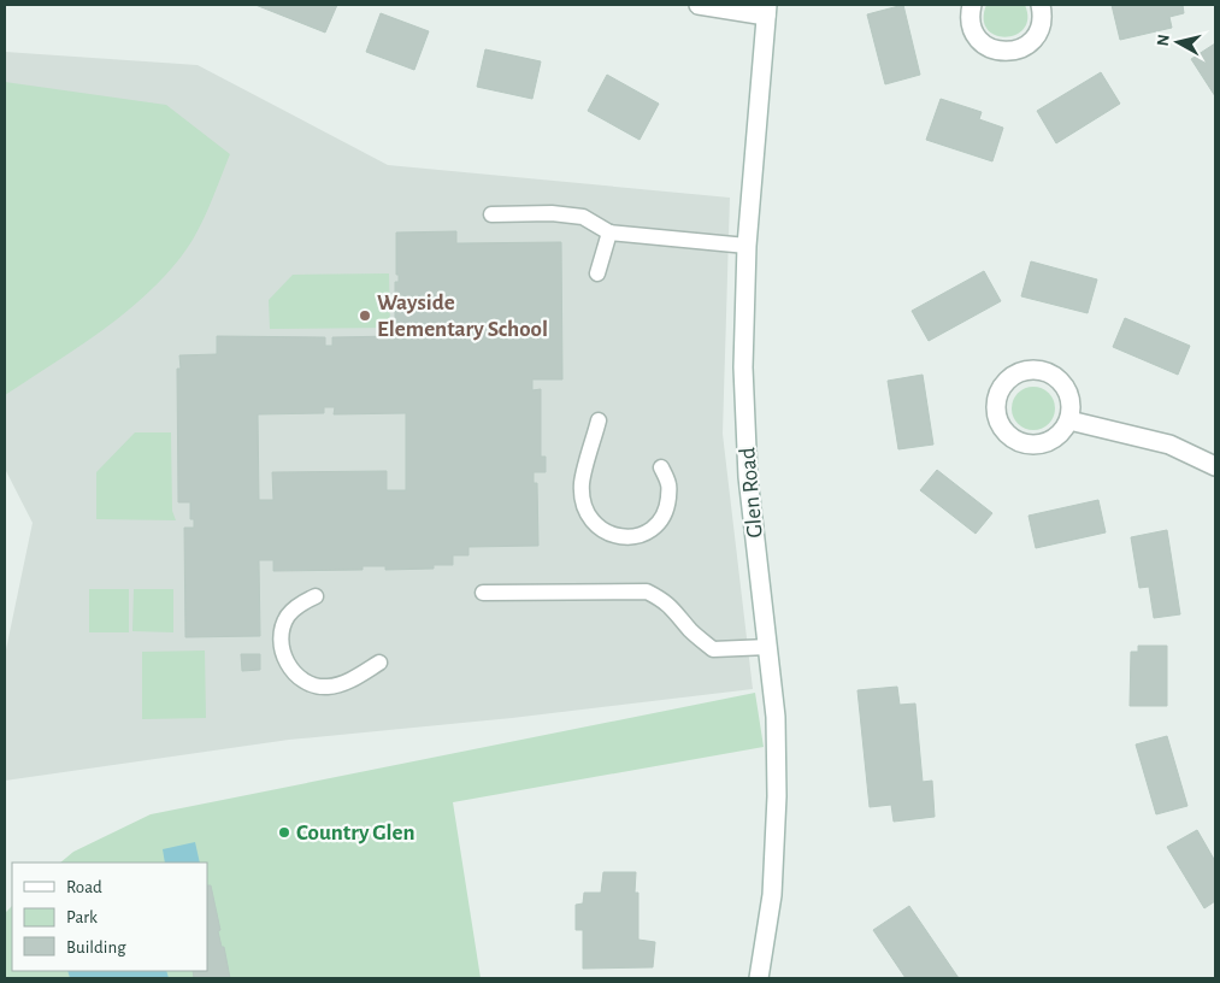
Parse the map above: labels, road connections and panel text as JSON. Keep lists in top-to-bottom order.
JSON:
{
  "streets": {
    "main road": ["Glen Road"]
  },
  "places": ["Wayside Elementary School", "Country Glen"],
  "legend": ["Road", "Park", "Building"],
  "north": "left"
}
